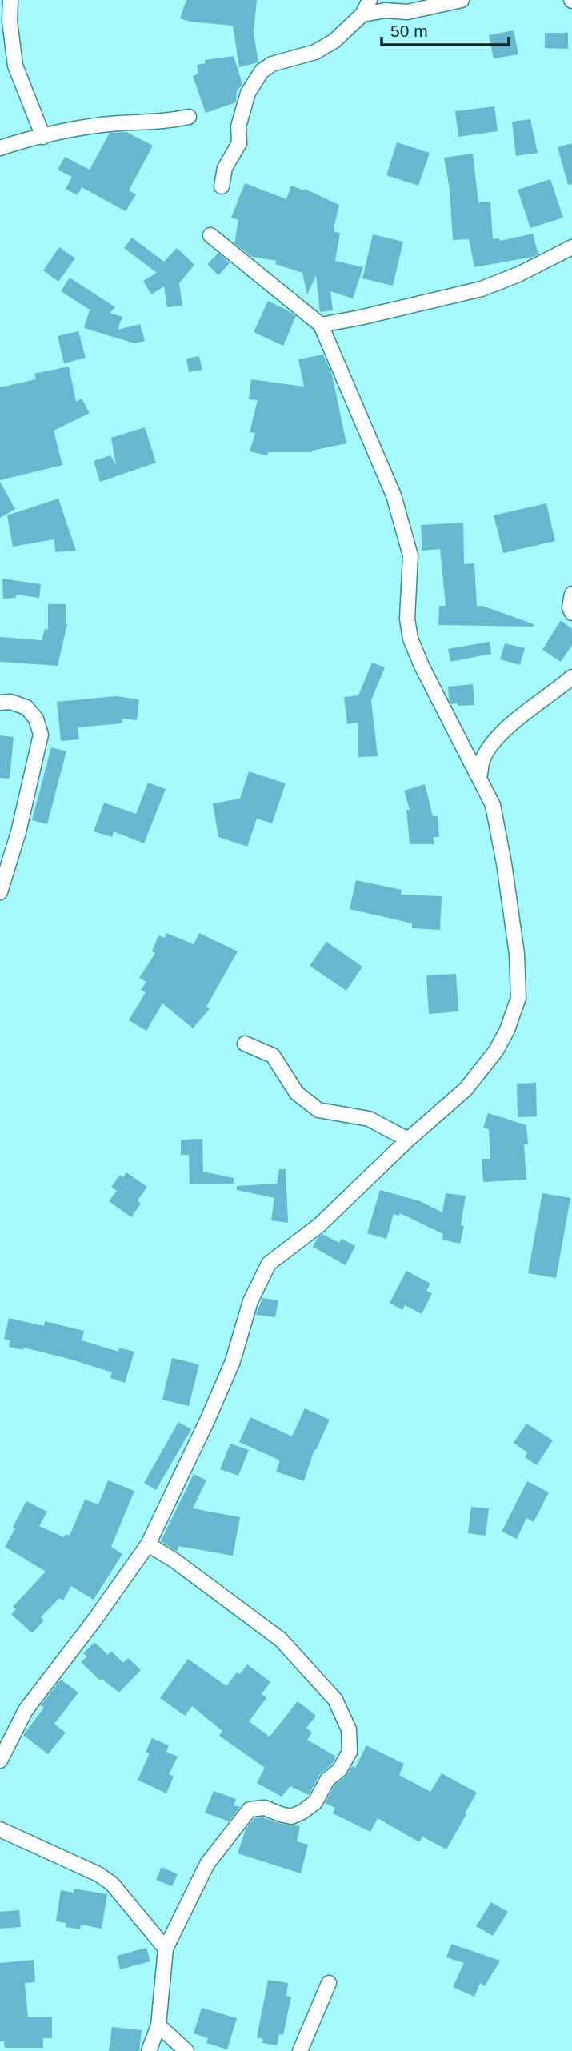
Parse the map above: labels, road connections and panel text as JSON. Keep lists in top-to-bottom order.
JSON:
{
  "scale_bar": "50 m"
}
